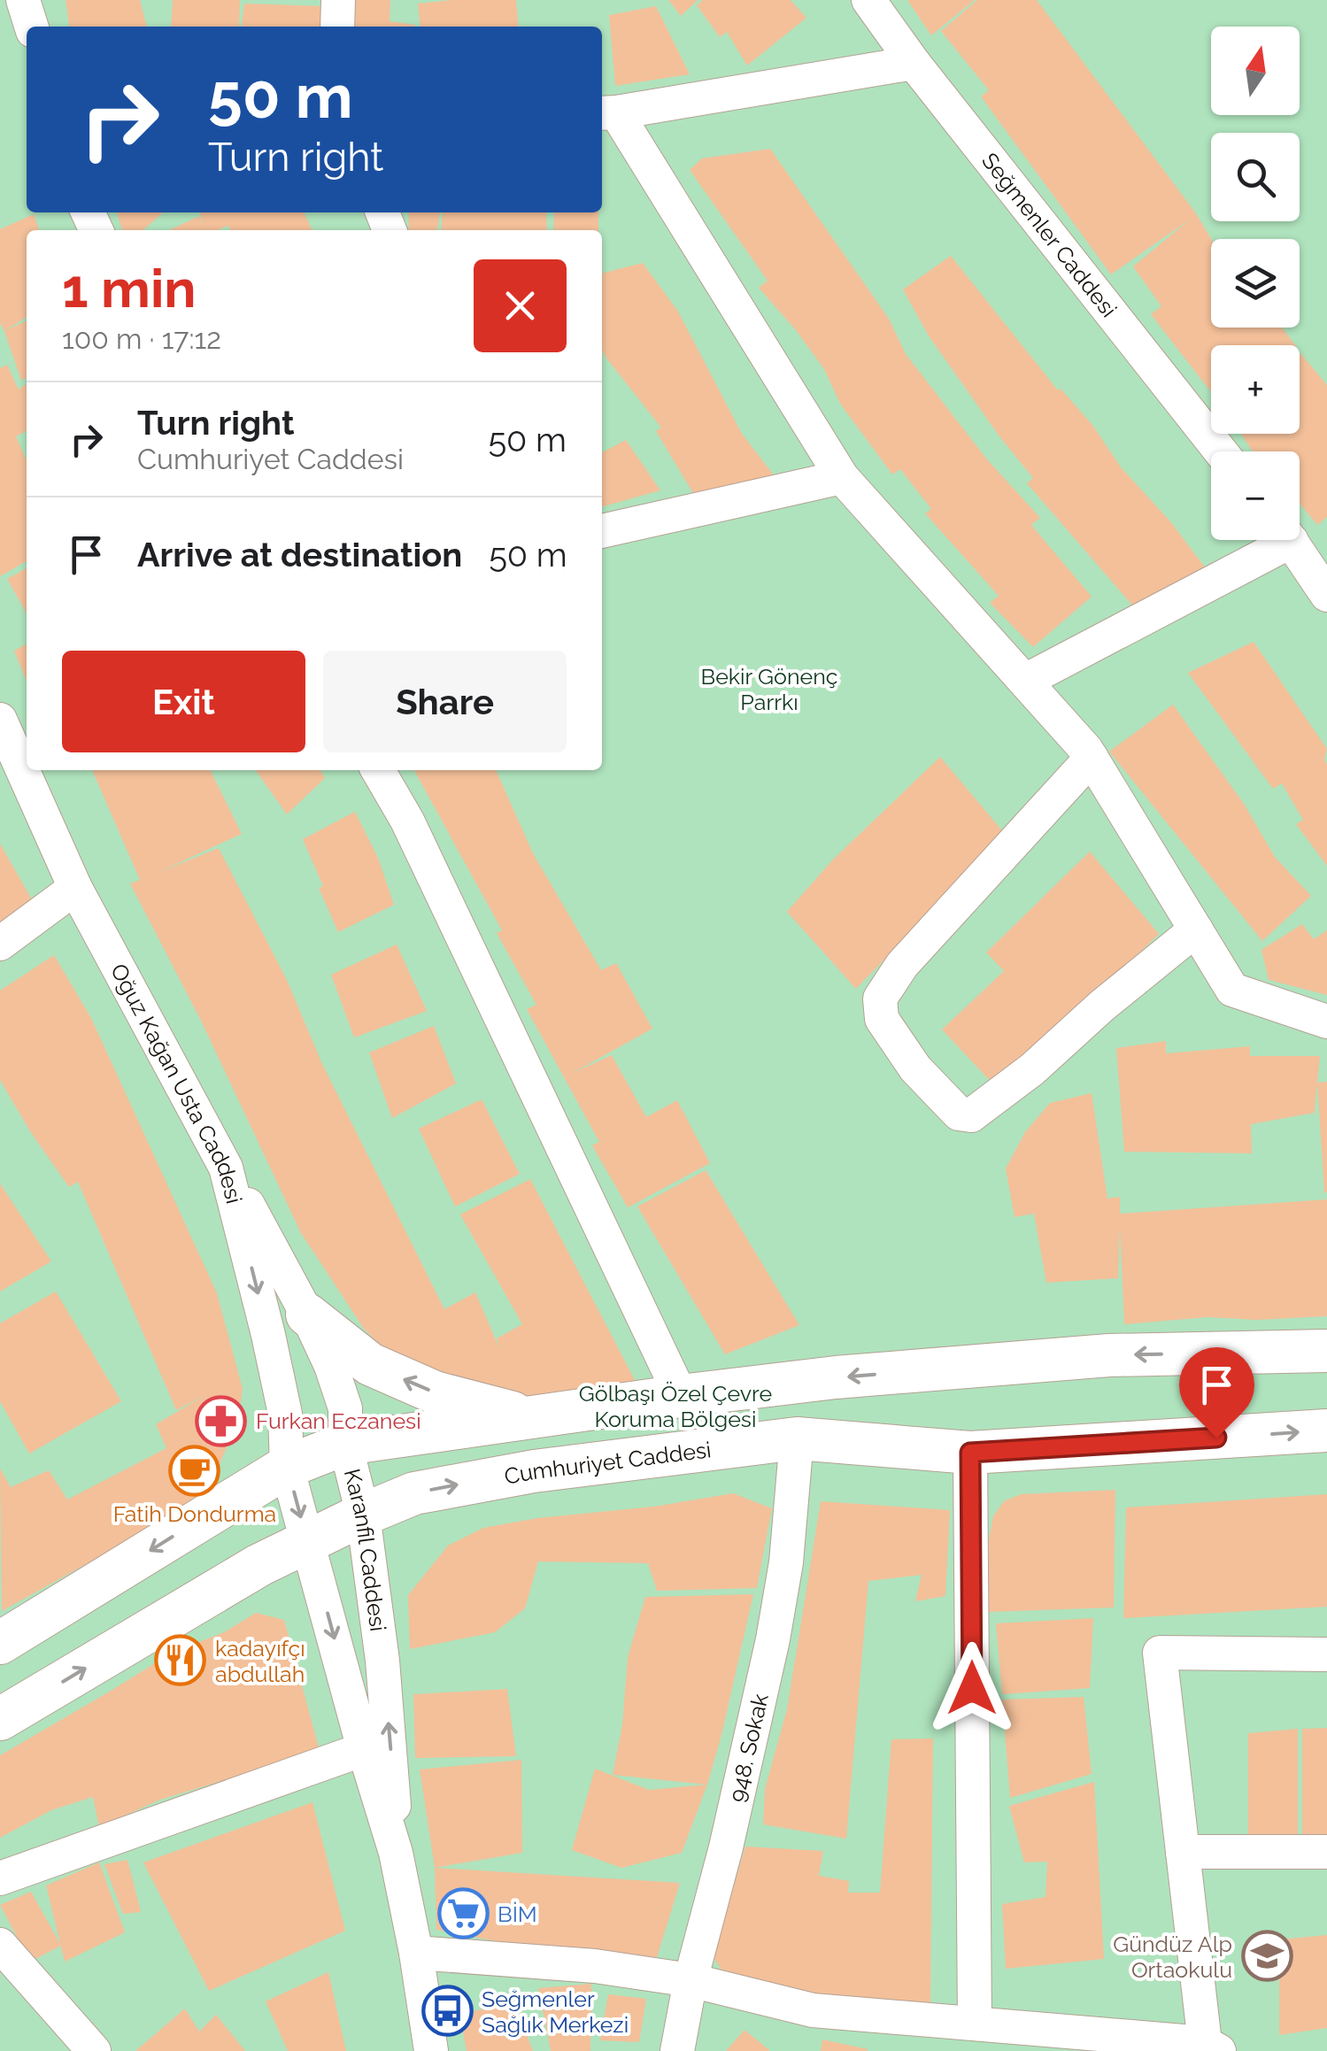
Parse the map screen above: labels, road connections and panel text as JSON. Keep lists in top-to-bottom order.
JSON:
{
  "streets": {
    "main road": ["Cumhuriyet Caddesi"],
    "street": [
      "Seğmenler Caddesi",
      "Oğuz Kağan Usta Caddesi",
      "Karanfil Caddesi",
      "948. Sokak"
    ]
  },
  "crossings": [
    ["Oğuz Kağan Usta Caddesi", "Karanfil Caddesi"],
    ["Cumhuriyet Caddesi", "Karanfil Caddesi"],
    ["Cumhuriyet Caddesi", "948. Sokak"]
  ],
  "one_way": ["Oğuz Kağan Usta Caddesi"],
  "parks": ["Bekir Gönenç Parrkı", "Gölbaşı Özel Çevre Koruma Bölgesi"],
  "places": {
    "pharmacy": ["Furkan Eczanesi"],
    "cafe": ["Fatih Dondurma"],
    "restaurant": ["kadayıfçı abdullah"],
    "supermarket": ["BİM"],
    "school or university": ["Gündüz Alp Ortaokulu"],
    "bus stop": ["Seğmenler Sağlık Merkezi"]
  },
  "north": "top",
  "page": {
    "map_buttons": ["+", "−"],
    "turn": ["50 m", "Turn right"],
    "heading": ["1 min", "100 m · 17:12"],
    "list": [
      {
        "name": "Turn right",
        "note": "Cumhuriyet Caddesi",
        "value": "50 m"
      },
      {
        "name": "Arrive at destination",
        "value": "50 m"
      }
    ],
    "buttons": ["Exit", "Share"]
  }
}
